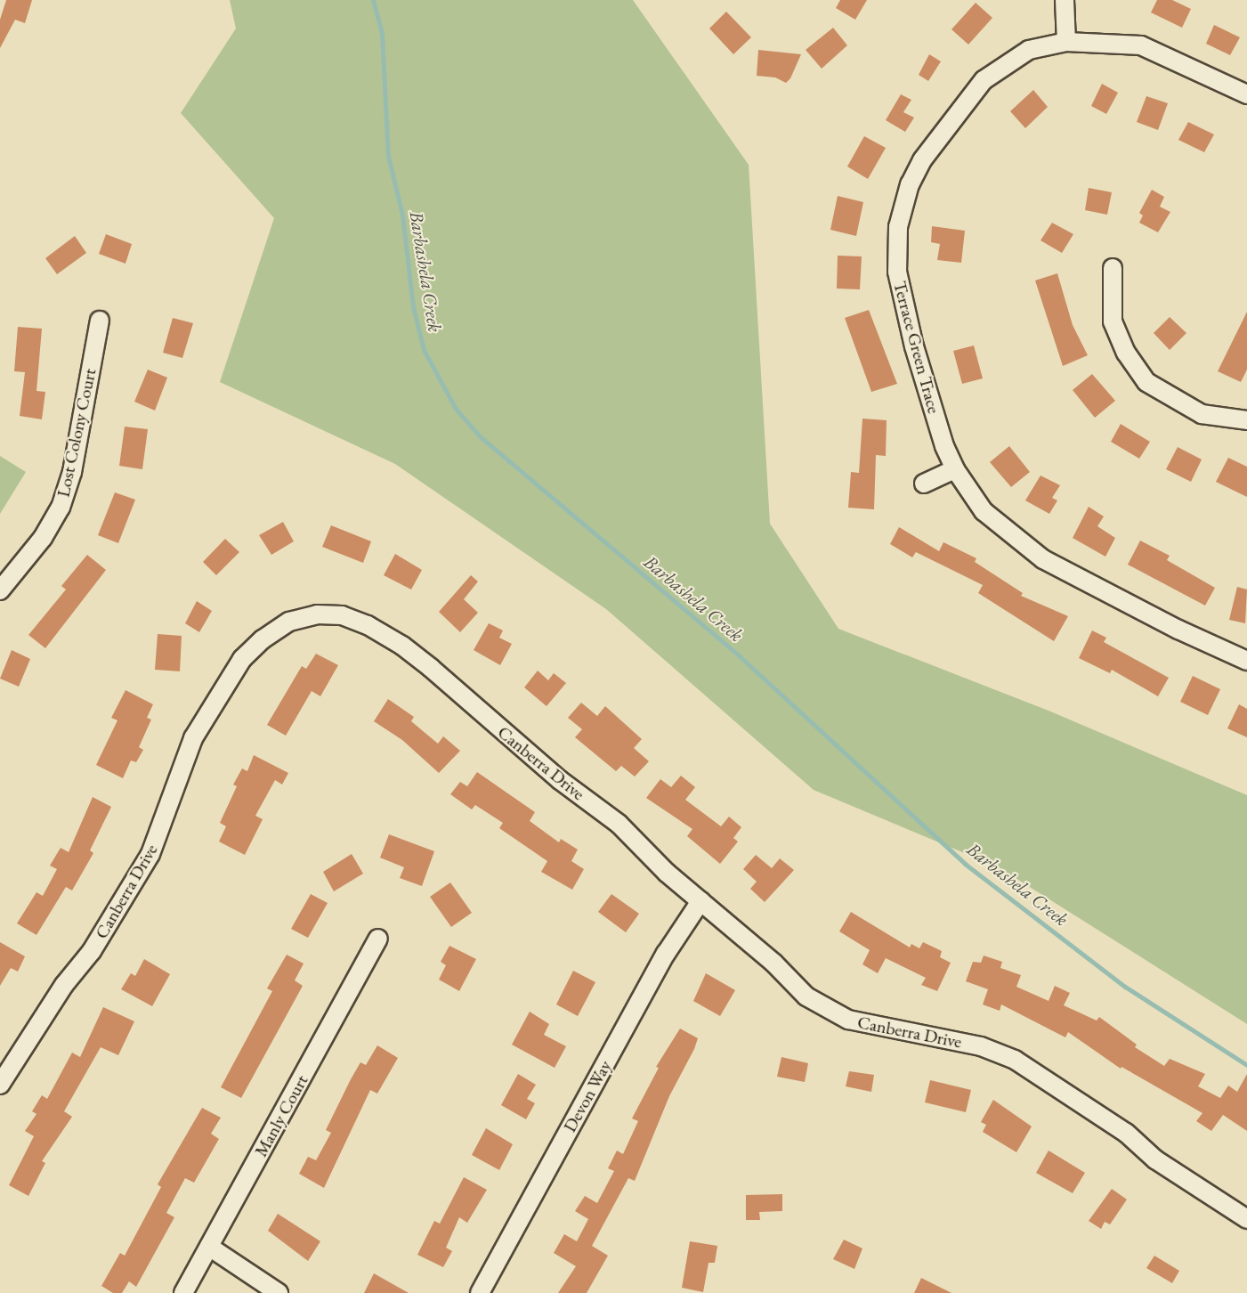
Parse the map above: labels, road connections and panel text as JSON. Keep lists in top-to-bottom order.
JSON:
{
  "streets": {
    "street": [
      "Terrace Green Trace",
      "Lost Colony Court",
      "Canberra Drive",
      "Devon Way",
      "Manly Court"
    ]
  },
  "crossings": [
    ["Canberra Drive", "Devon Way"]
  ],
  "water": ["Barbashela Creek"]
}
